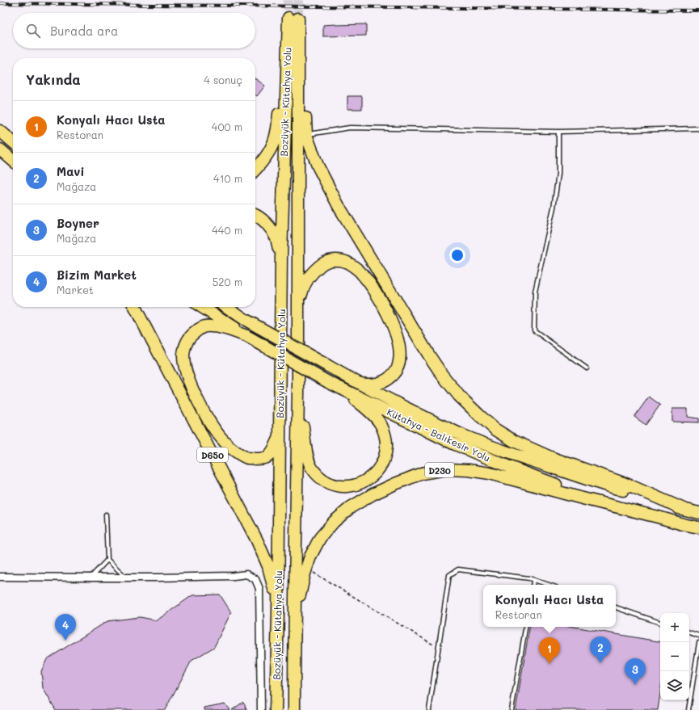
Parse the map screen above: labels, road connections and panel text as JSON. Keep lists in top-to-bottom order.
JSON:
{
  "streets": {
    "highway": [
      "Bozüyük - Kütahya Yolu",
      "Kütahya - Balıkesir Yolu",
      "D650",
      "D230"
    ]
  },
  "crossings": [
    ["Bozüyük - Kütahya Yolu", "D650"],
    ["Bozüyük - Kütahya Yolu", "D230"],
    ["Kütahya - Balıkesir Yolu", "D230"]
  ],
  "page": {
    "search": "Burada ara",
    "heading": ["Yakında", "4 sonuç"],
    "list": [
      {
        "mark": "1",
        "name": "Konyalı Hacı Usta",
        "note": "Restoran",
        "value": "400 m"
      },
      {
        "mark": "2",
        "name": "Mavi",
        "note": "Mağaza",
        "value": "410 m"
      },
      {
        "mark": "3",
        "name": "Boyner",
        "note": "Mağaza",
        "value": "440 m"
      },
      {
        "mark": "4",
        "name": "Bizim Market",
        "note": "Market",
        "value": "520 m"
      }
    ],
    "popup": ["Konyalı Hacı Usta", "Restoran"],
    "map_buttons": ["+", "−"],
    "pins": [
      "4",
      "2",
      "1",
      "3"
    ]
  }
}
